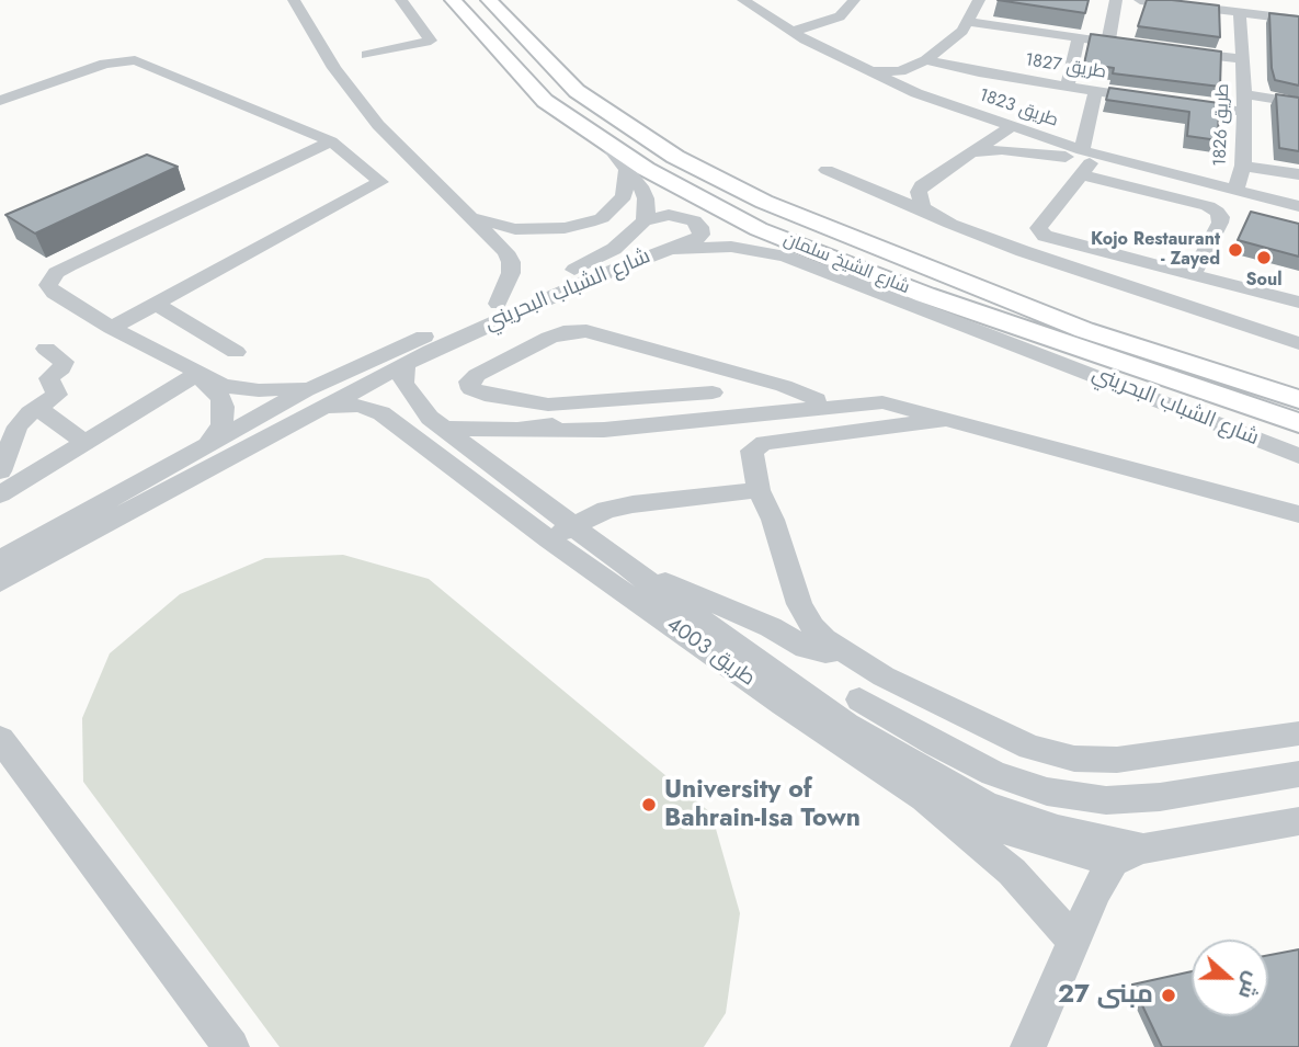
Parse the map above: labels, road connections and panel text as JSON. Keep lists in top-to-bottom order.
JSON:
{
  "streets": {
    "main road": ["شارع الشيخ سلمان"],
    "street": [
      "طريق 1827",
      "طريق 1823",
      "طريق 1826",
      "شارع الشباب البحريني",
      "طريق 4003"
    ]
  },
  "crossings": [
    ["طريق 1827", "طريق 1826"],
    ["طريق 1823", "طريق 1826"],
    ["شارع الشيخ سلمان", "شارع الشباب البحريني"],
    ["شارع الشباب البحريني", "طريق 4003"]
  ],
  "places": [
    "Kojo Restaurant - Zayed",
    "Soul",
    "University of Bahrain-Isa Town",
    "مبنى 27"
  ],
  "north": "right"
}
